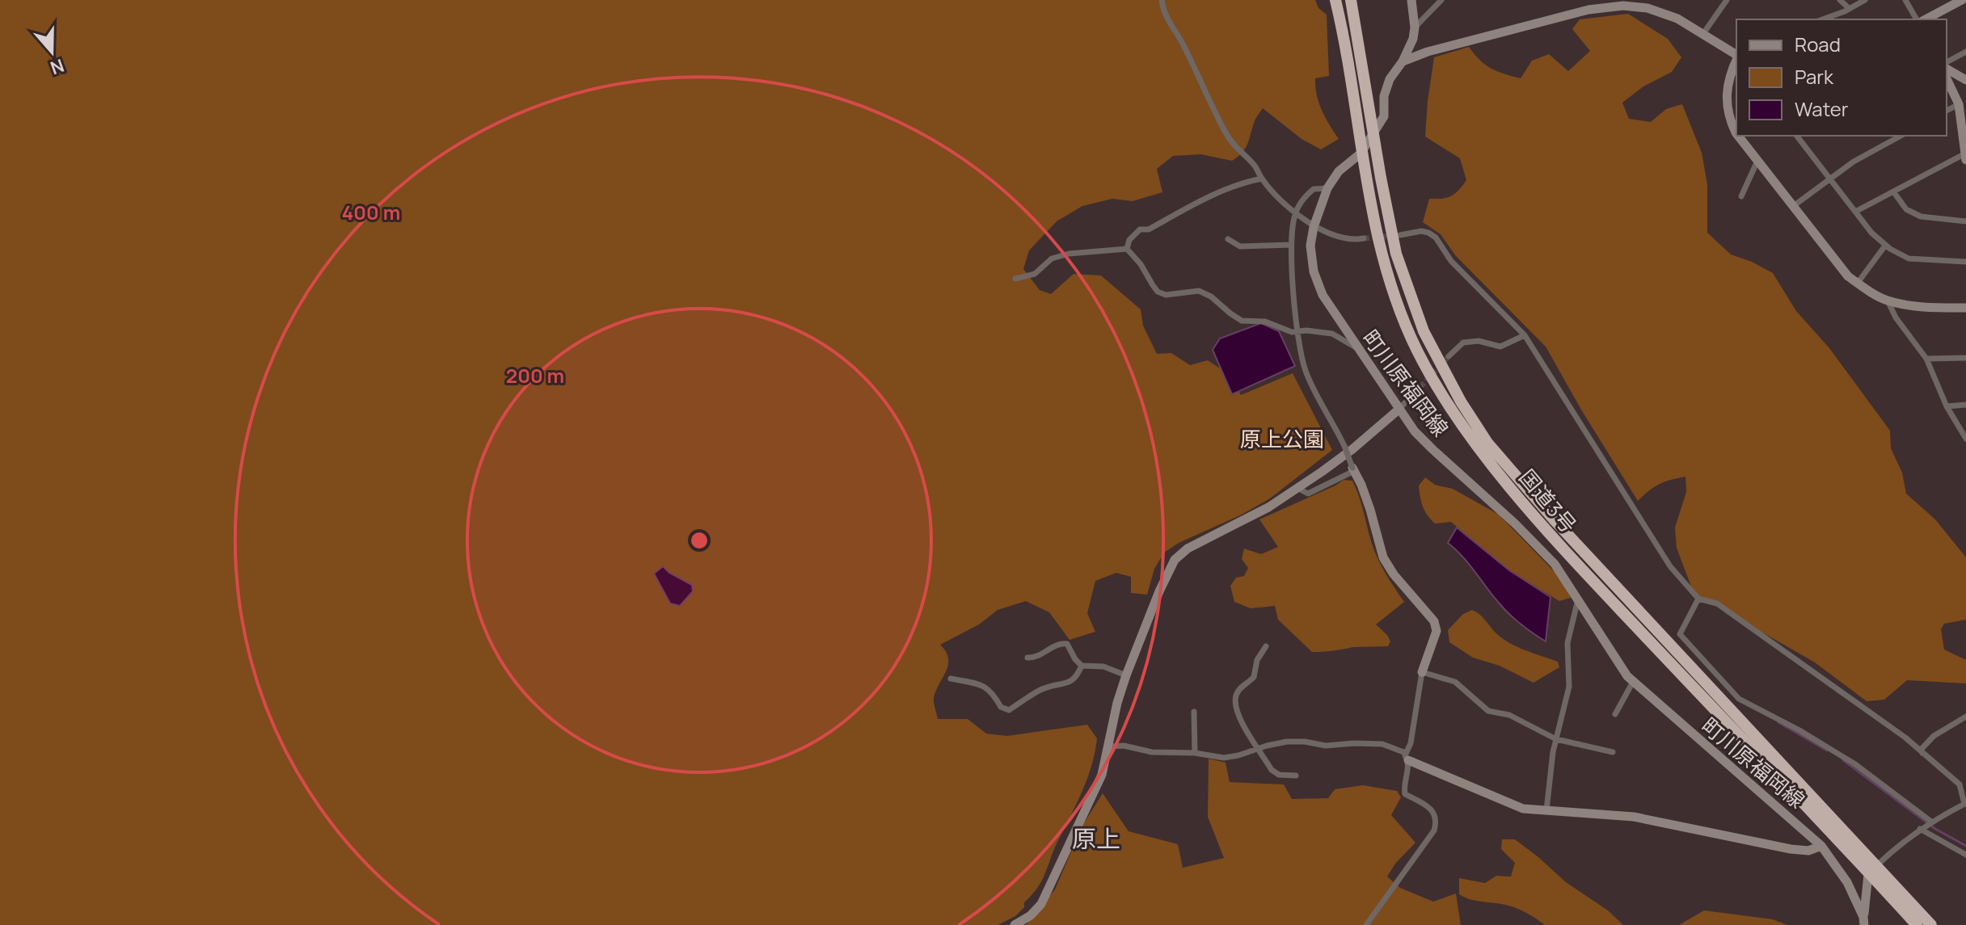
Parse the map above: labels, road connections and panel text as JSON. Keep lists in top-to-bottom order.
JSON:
{
  "streets": {
    "highway": ["国道3号"],
    "street": ["町川原福岡線"]
  },
  "crossings": [
    ["町川原福岡線", "国道3号"]
  ],
  "districts": ["原上"],
  "parks": ["原上公園"],
  "legend": ["Road", "Park", "Water"],
  "north": "bottom",
  "rings": ["400 m", "200 m"]
}
